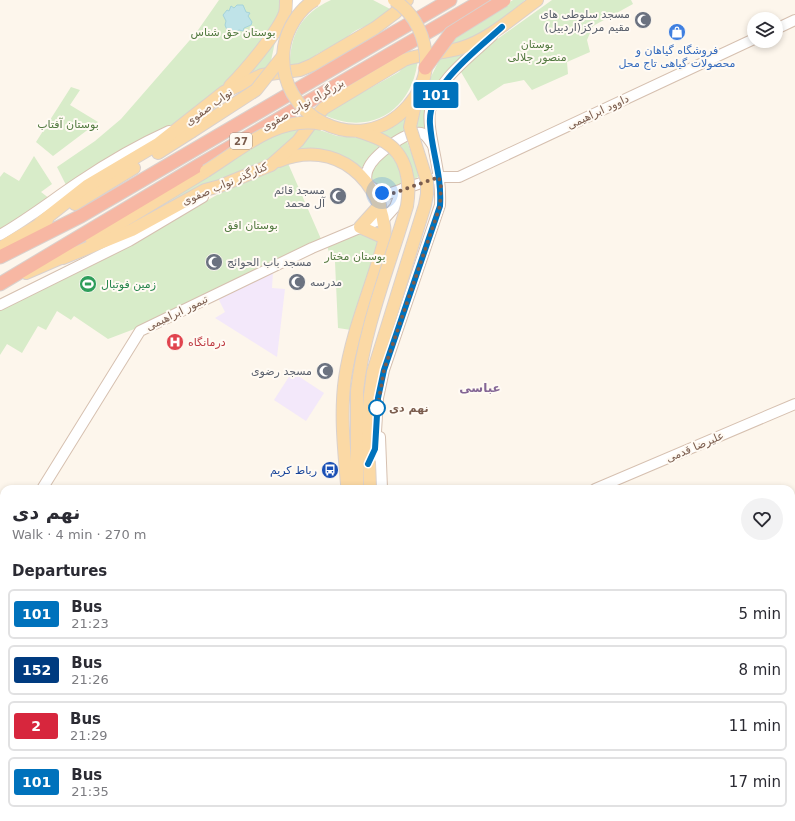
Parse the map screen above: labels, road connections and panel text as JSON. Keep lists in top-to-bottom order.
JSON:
{
  "streets": {
    "highway": ["بزرگراه نواب صفوی", "27"],
    "main road": ["نواب صفوی", "کنارگذر نواب صفوی"],
    "street": ["داوود ابراهیمی", "تیمور ابراهیمی", "علیرضا قدمی"]
  },
  "districts": ["عباسی"],
  "parks": [
    "بوستان حق شناس",
    "بوستان منصور جلالی",
    "بوستان آفتاب",
    "بوستان افق",
    "بوستان مختار"
  ],
  "places": {
    "mosque": [
      "مسجد سلوطی های مقیم مرکز(اردبیل)",
      "مسجد قائم آل محمد",
      "مسجد باب الحوائج",
      "مدرسه",
      "مسجد رضوی"
    ],
    "shop": ["فروشگاه گیاهان و محصولات گیاهی تاج محل"],
    "sports": ["زمین فوتبال"],
    "hospital": ["درمانگاه"],
    "other": ["نهم دی"],
    "bus stop": ["رباط کریم"]
  },
  "lines": ["bus line 101"],
  "page": {
    "on_map": "101",
    "heading": [
      ["نهم دی", "Walk · 4 min · 270 m"],
      "Departures"
    ],
    "list": [
      {
        "mark": "101",
        "name": "Bus",
        "note": "21:23",
        "value": "5 min"
      },
      {
        "mark": "152",
        "name": "Bus",
        "note": "21:26",
        "value": "8 min"
      },
      {
        "mark": "2",
        "name": "Bus",
        "note": "21:29",
        "value": "11 min"
      },
      {
        "mark": "101",
        "name": "Bus",
        "note": "21:35",
        "value": "17 min"
      }
    ]
  }
}
